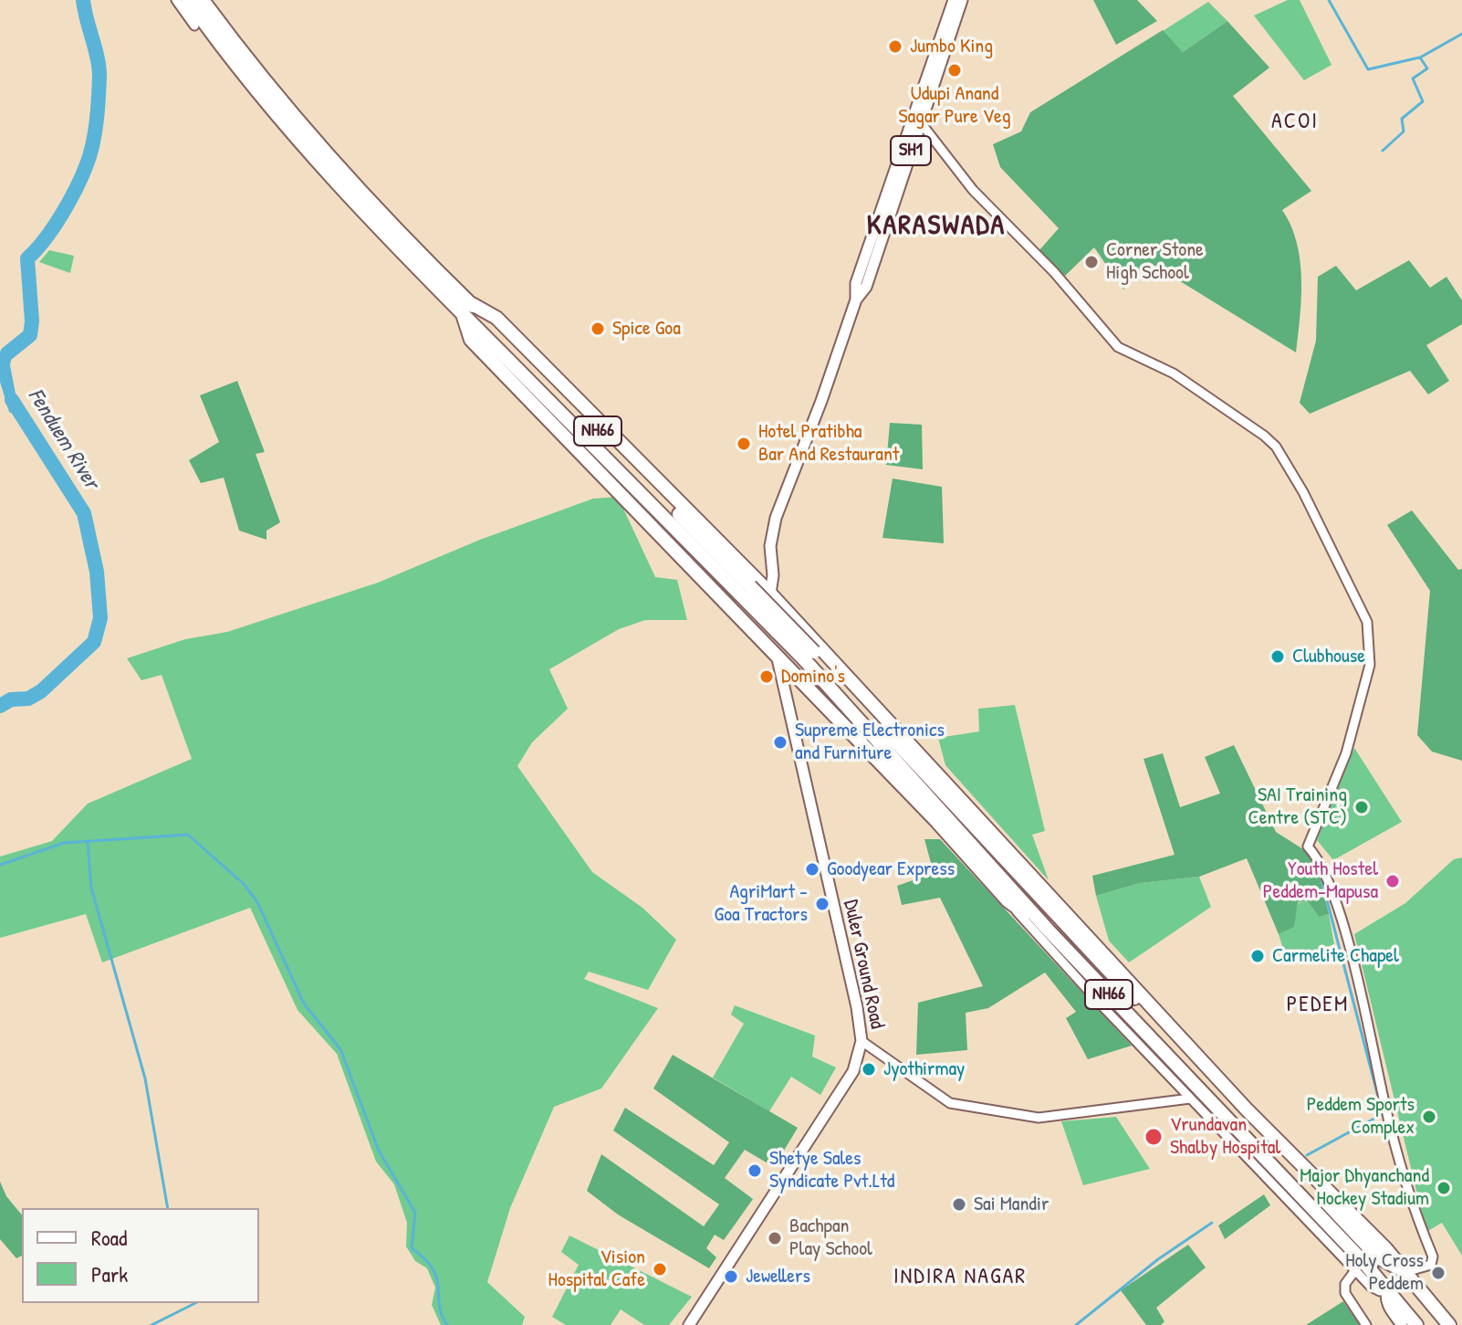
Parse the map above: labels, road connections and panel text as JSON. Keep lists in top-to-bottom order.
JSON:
{
  "streets": {
    "highway": ["NH66"],
    "main road": ["SH1", "Duler Ground Road"]
  },
  "districts": [
    "ACOI",
    "KARASWADA",
    "PEDEM",
    "INDIRA NAGAR"
  ],
  "water": ["Fenduem River"],
  "places": [
    "Jumbo King",
    "Udupi Anand Sagar Pure Veg",
    "Corner Stone High School",
    "Spice Goa",
    "Hotel Pratibha Bar And Restaurant",
    "Clubhouse",
    "Domino's",
    "Supreme Electronics and Furniture",
    "SAI Training Centre (STC)",
    "Goodyear Express",
    "Youth Hostel Peddem-Mapusa",
    "AgriMart - Goa Tractors",
    "Carmelite Chapel",
    "Jyothirmay",
    "Peddem Sports Complex",
    "Vrundavan Shalby Hospital",
    "Shetye Sales Syndicate Pvt.Ltd",
    "Major Dhyanchand Hockey Stadium",
    "Sai Mandir",
    "Bachpan Play School",
    "Vision Hospital Cafe",
    "Holy Cross Peddem",
    "Jewellers"
  ],
  "legend": ["Road", "Park"]
}
